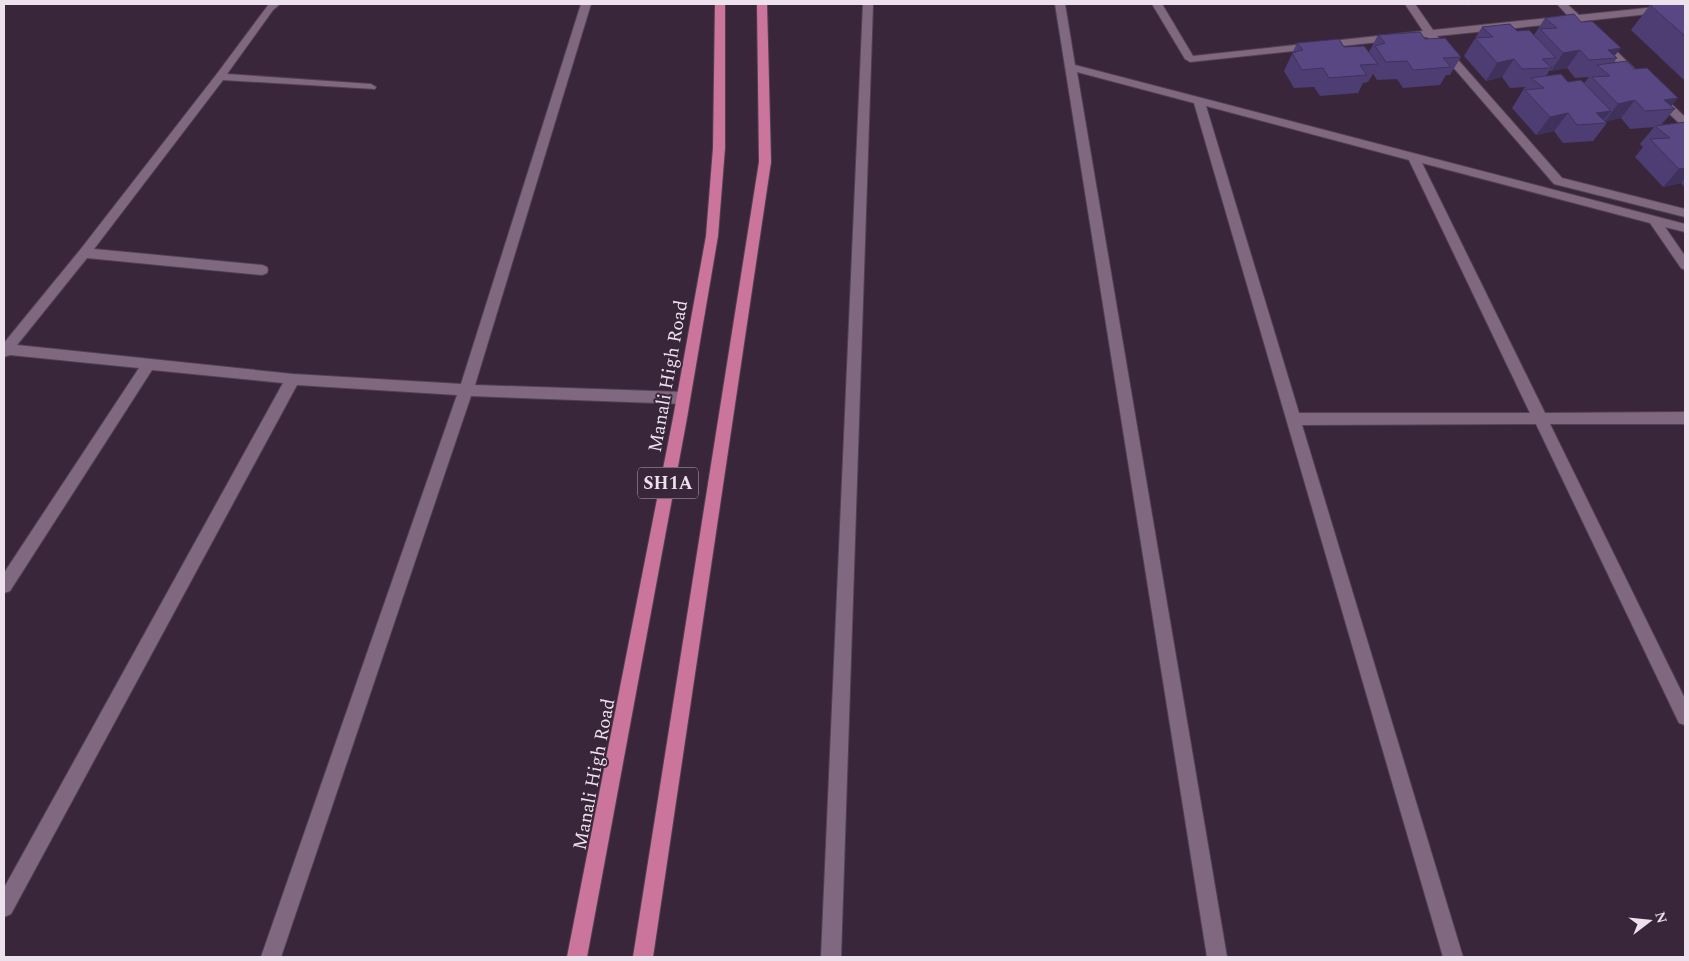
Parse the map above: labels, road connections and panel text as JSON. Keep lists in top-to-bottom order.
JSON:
{
  "streets": {
    "main road": ["Manali High Road", "SH1A"]
  },
  "north": "right"
}
